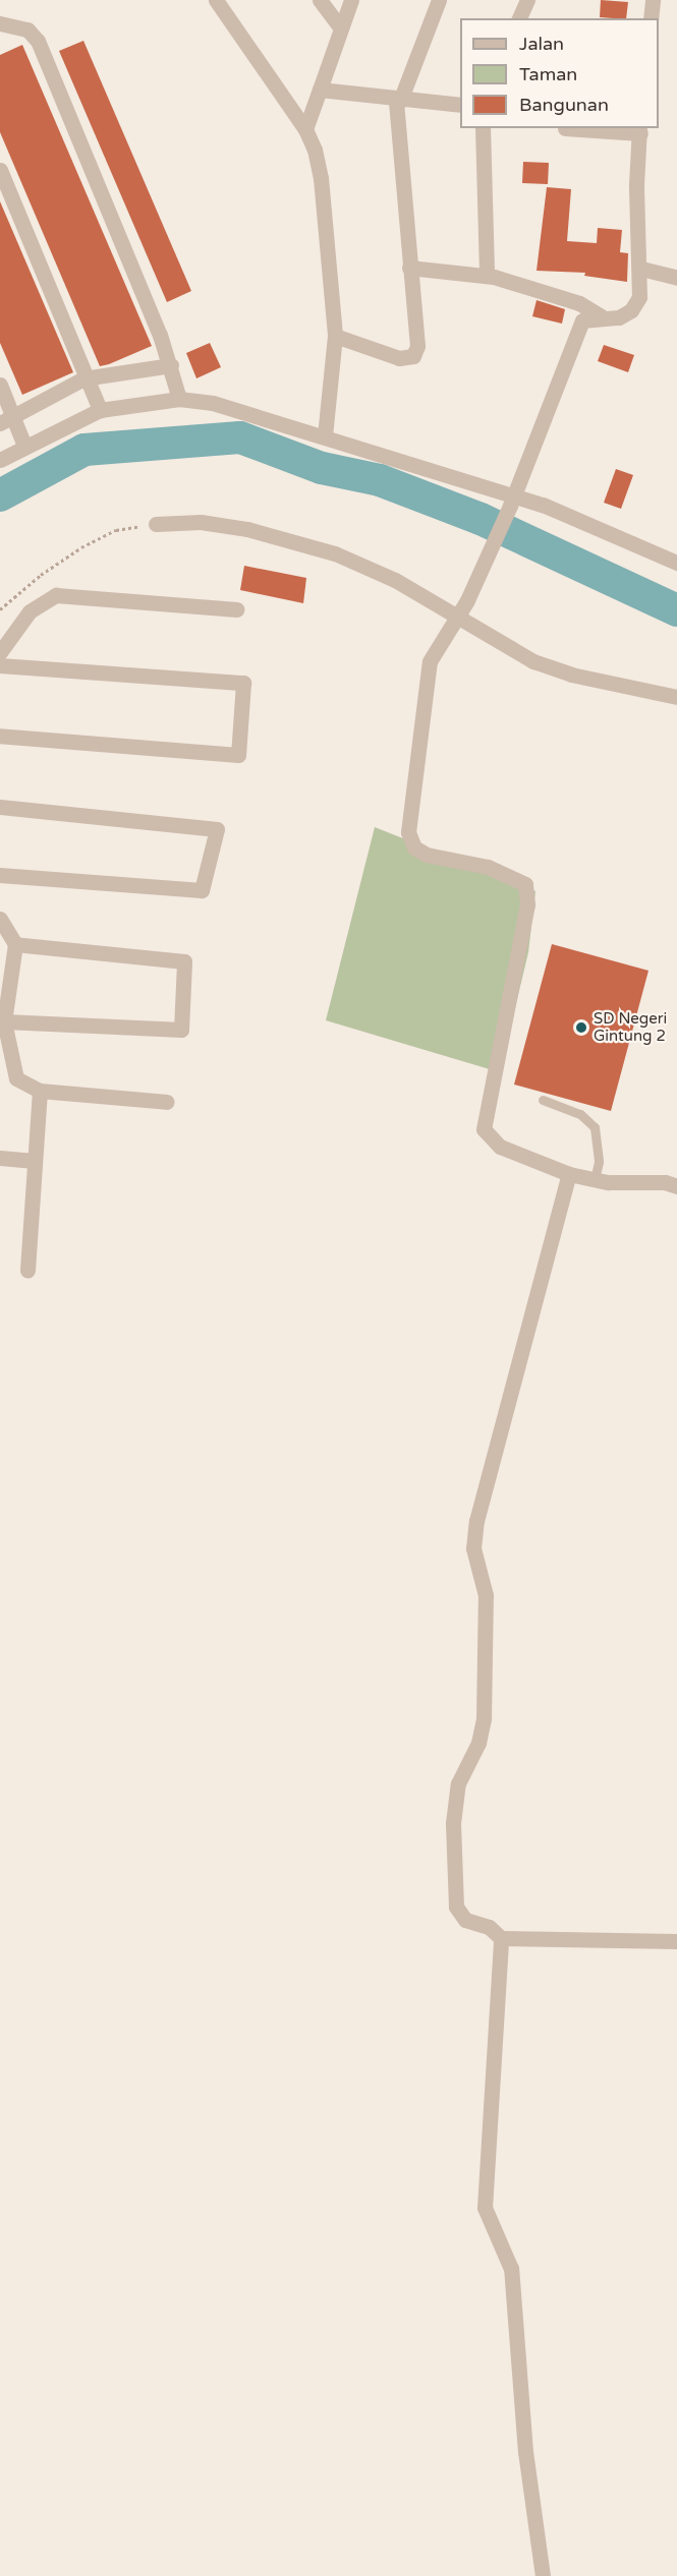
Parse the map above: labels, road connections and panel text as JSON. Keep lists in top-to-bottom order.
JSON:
{
  "places": ["SD Negeri Gintung 2"],
  "legend": ["Jalan", "Taman", "Bangunan"]
}
